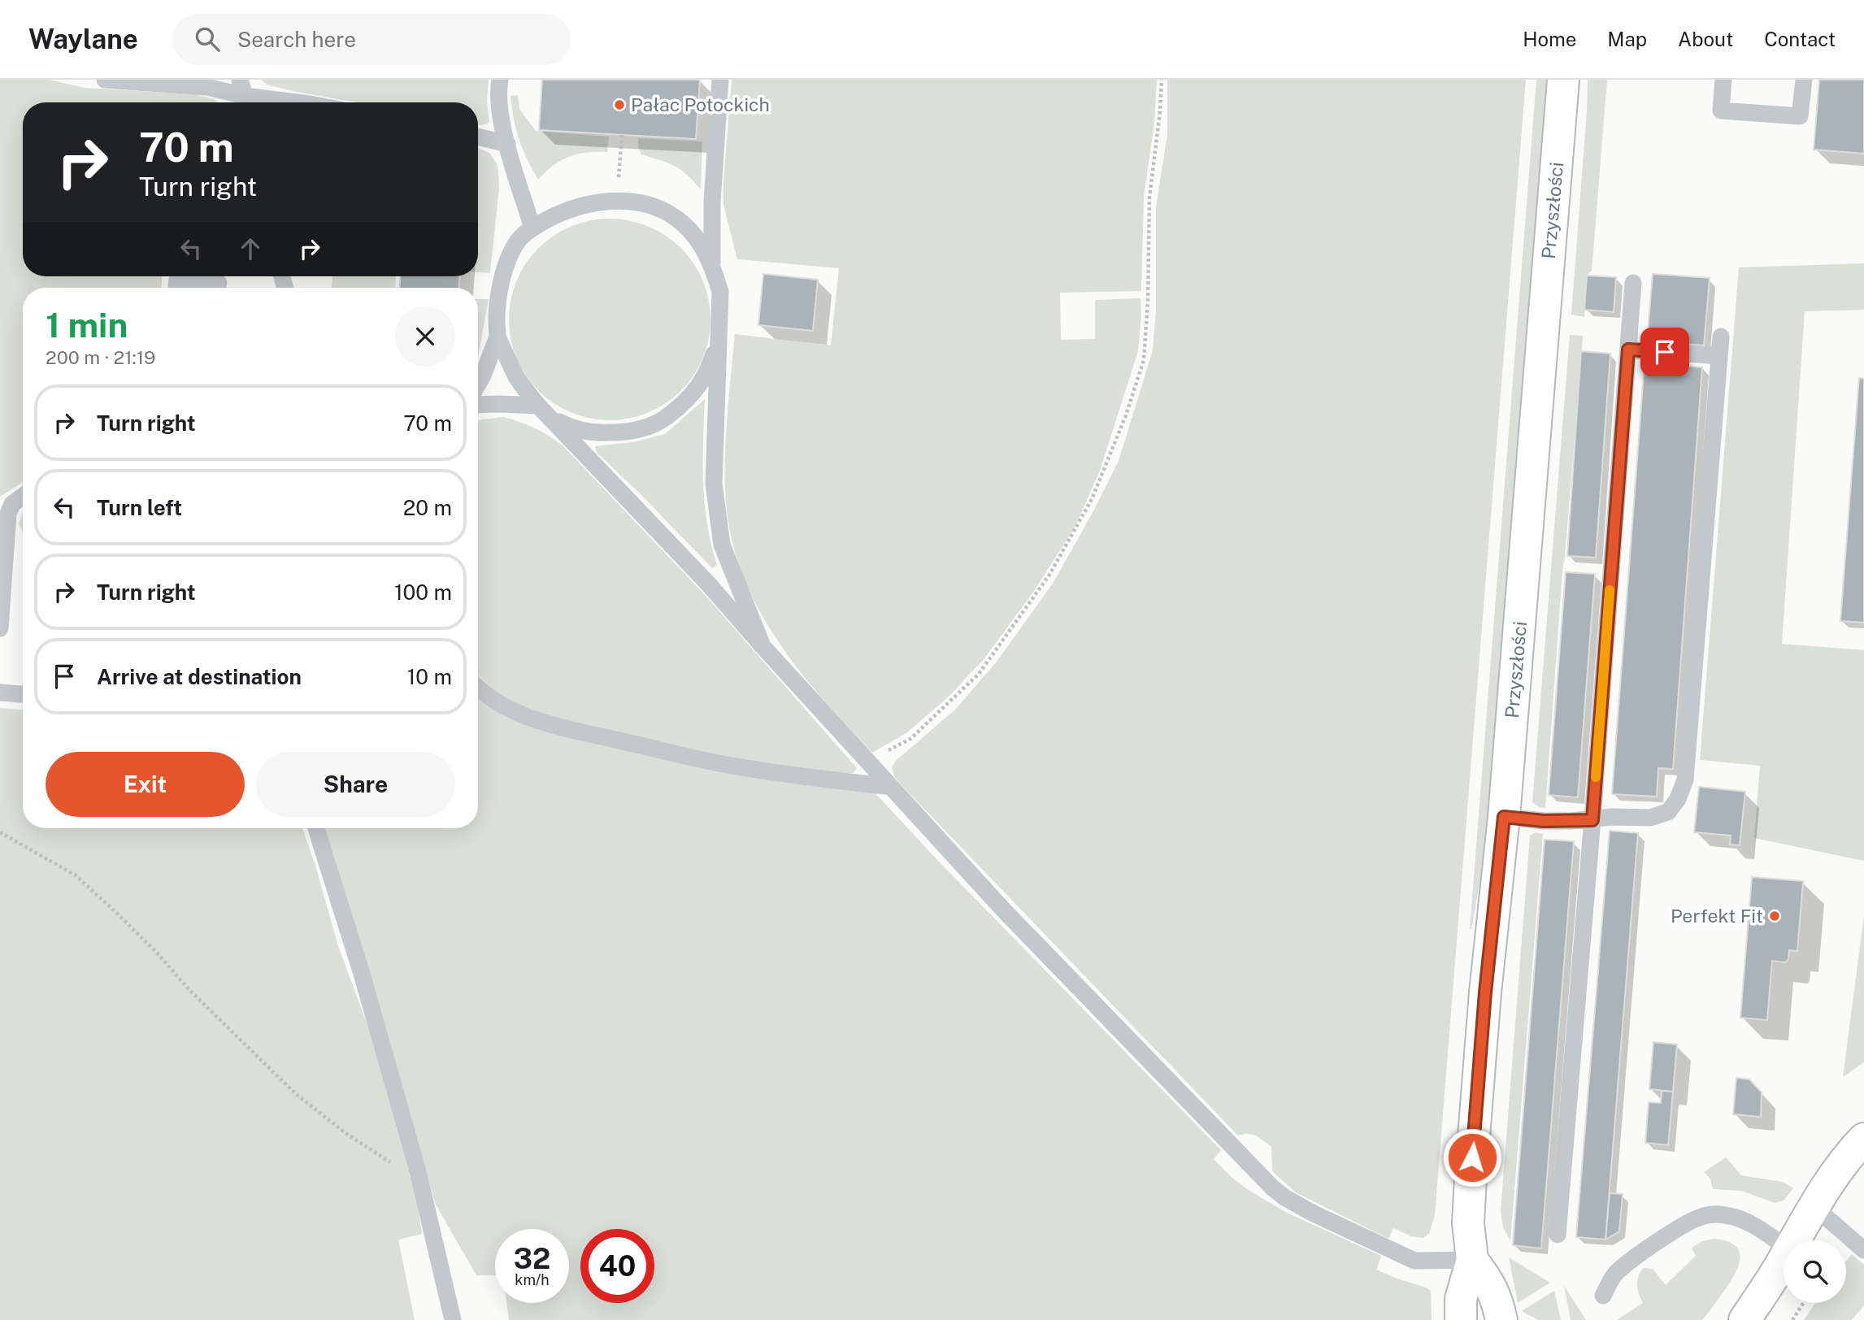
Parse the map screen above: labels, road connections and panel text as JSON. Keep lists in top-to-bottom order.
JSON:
{
  "streets": {
    "street": ["Przyszłości"]
  },
  "places": ["Pałac Potockich", "Perfekt Fit"],
  "page": {
    "header": "Waylane",
    "search": "Search here",
    "nav": [
      "Home",
      "Map",
      "About",
      "Contact"
    ],
    "turn": ["70 m", "Turn right"],
    "heading": ["1 min", "200 m · 21:19"],
    "list": [
      {
        "name": "Turn right",
        "value": "70 m"
      },
      {
        "name": "Turn left",
        "value": "20 m"
      },
      {
        "name": "Turn right",
        "value": "100 m"
      },
      {
        "name": "Arrive at destination",
        "value": "10 m"
      }
    ],
    "buttons": ["Exit", "Share"],
    "speed": "32 km/h",
    "limit": "40"
  }
}
